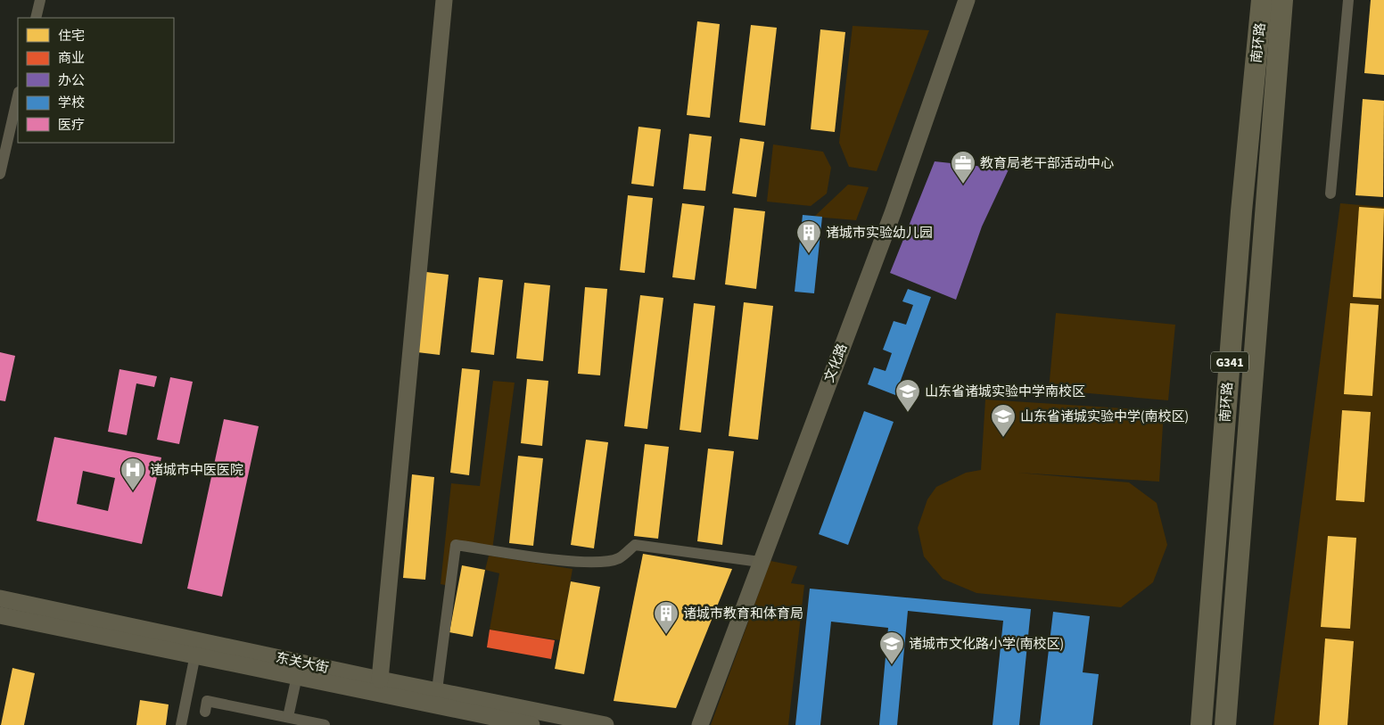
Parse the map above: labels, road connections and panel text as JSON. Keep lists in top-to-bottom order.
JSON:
{
  "streets": {
    "highway": ["南环路", "G341"],
    "street": ["文化路", "东关大街"]
  },
  "places": {
    "office": ["教育局老干部活动中心"],
    "building": ["诸城市实验幼儿园", "诸城市教育和体育局"],
    "school or university": ["山东省诸城实验中学南校区", "山东省诸城实验中学(南校区)", "诸城市文化路小学(南校区)"],
    "hospital": ["诸城市中医医院"]
  },
  "legend": [
    "住宅",
    "商业",
    "办公",
    "学校",
    "医疗"
  ]
}
